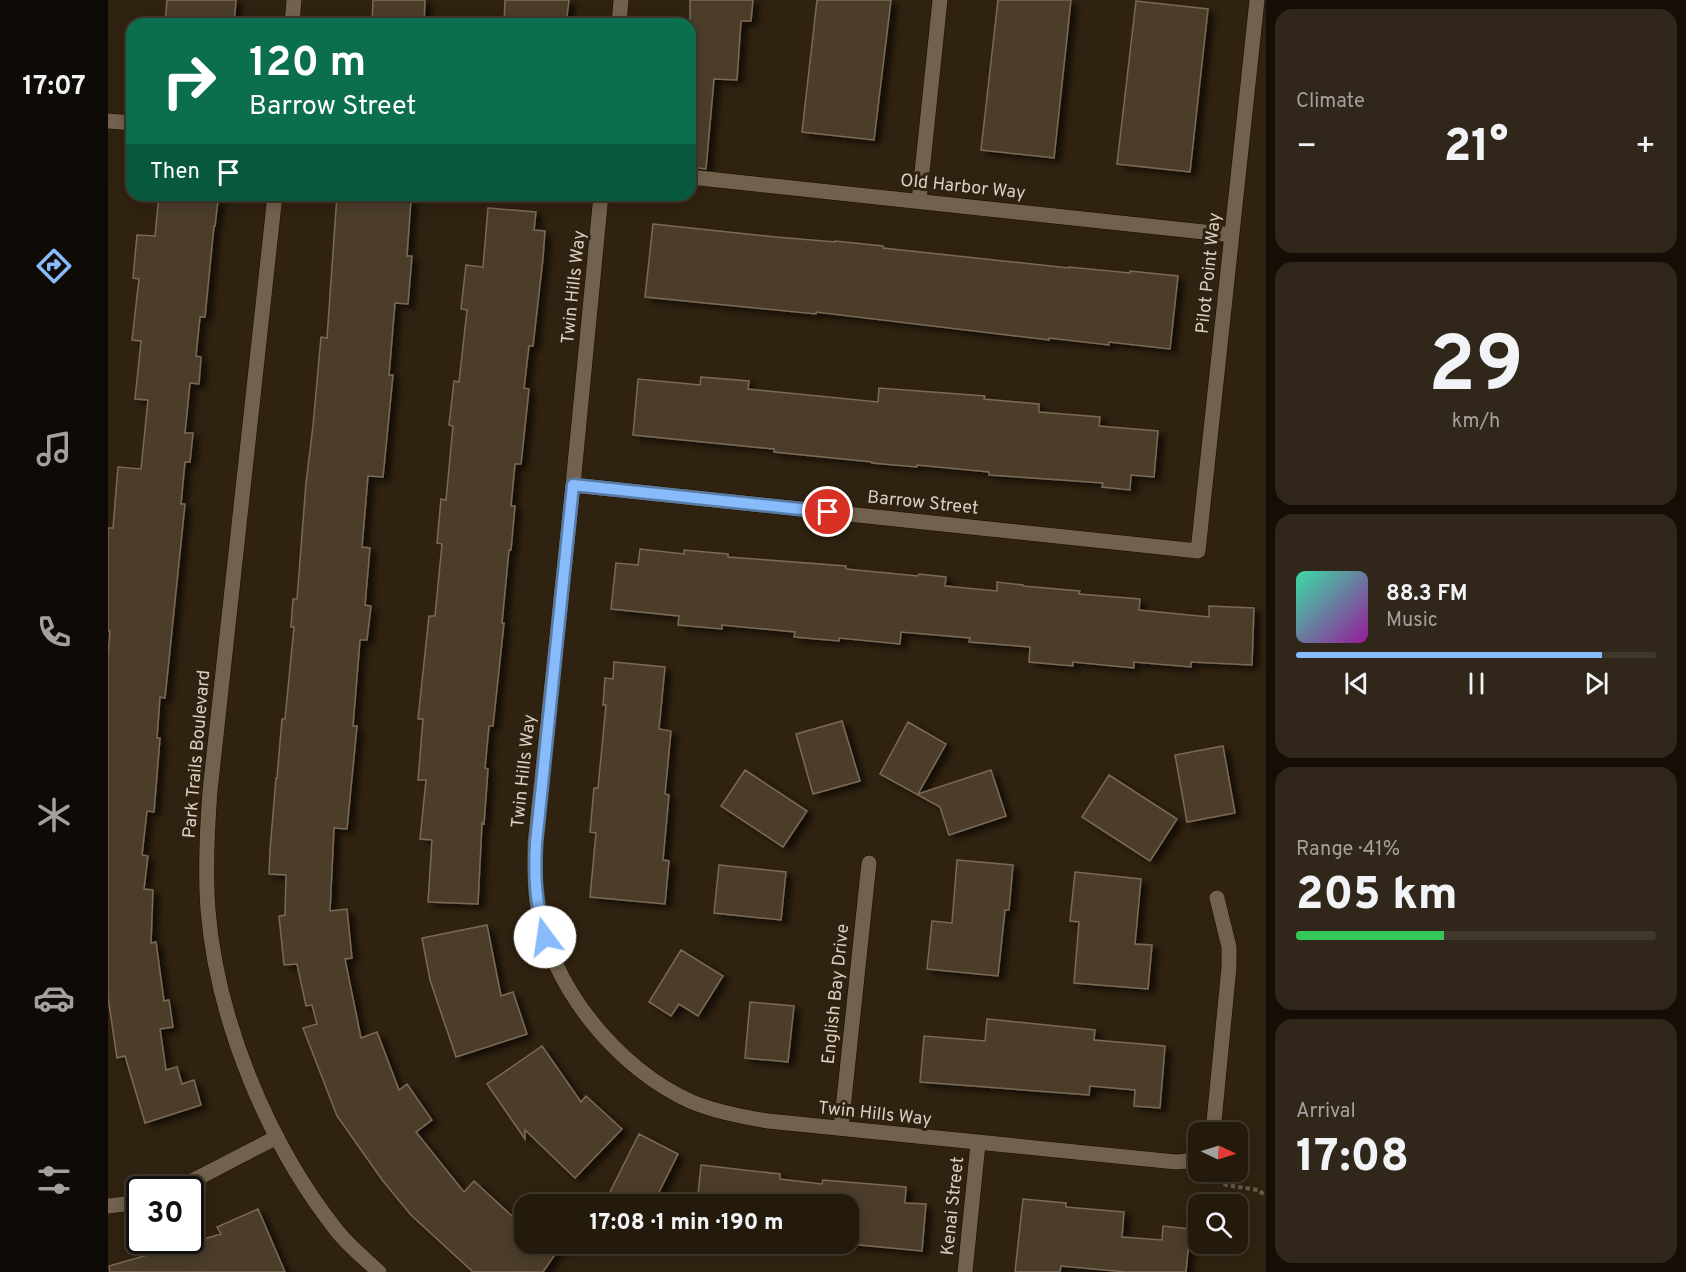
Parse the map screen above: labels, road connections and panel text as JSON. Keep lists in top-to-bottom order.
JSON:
{
  "streets": {
    "street": [
      "Old Harbor Way",
      "Pilot Point Way",
      "Twin Hills Way",
      "Barrow Street",
      "Park Trails Boulevard",
      "English Bay Drive",
      "Kenai Street"
    ]
  },
  "crossings": [
    ["Old Harbor Way", "Pilot Point Way"],
    ["Pilot Point Way", "Barrow Street"],
    ["Twin Hills Way", "Barrow Street"],
    ["Twin Hills Way", "English Bay Drive"],
    ["Twin Hills Way", "Kenai Street"]
  ],
  "north": "right",
  "page": {
    "tabs": "17:07",
    "tile": [
      "Climate",
      ["29", "km/h"],
      ["Range · 41%", "205 km"],
      ["Arrival", "17:08"]
    ],
    "turn": ["120 m", "Barrow Street"],
    "heat": ["−", "21°", "+"],
    "then": "Then",
    "song": ["88.3 FM", "Music"],
    "limit": "30",
    "trip": "17:08 · 1 min · 190 m"
  }
}
